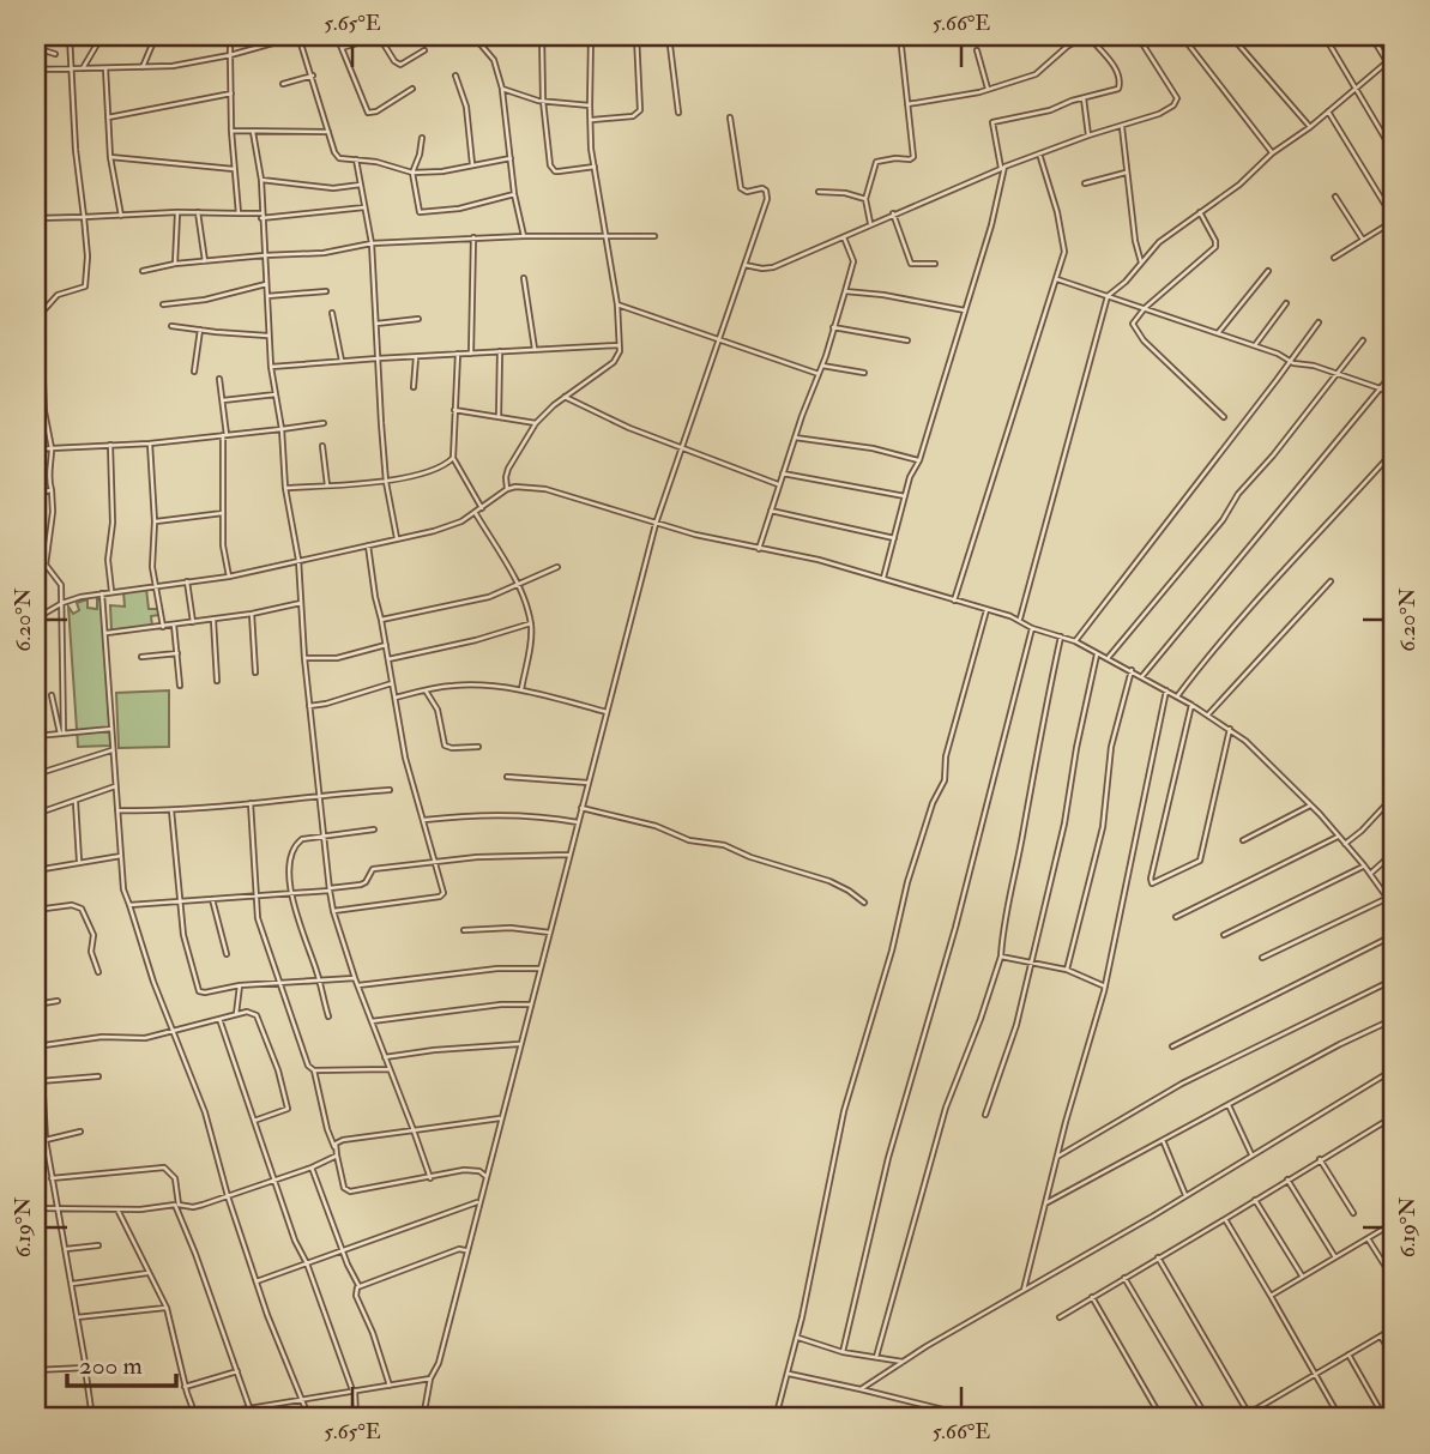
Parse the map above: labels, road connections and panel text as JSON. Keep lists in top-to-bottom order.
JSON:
{
  "scale_bar": "200 m",
  "coordinates": [
    "5.65°E",
    "5.66°E",
    "6.20°N",
    "6.19°N"
  ]
}
